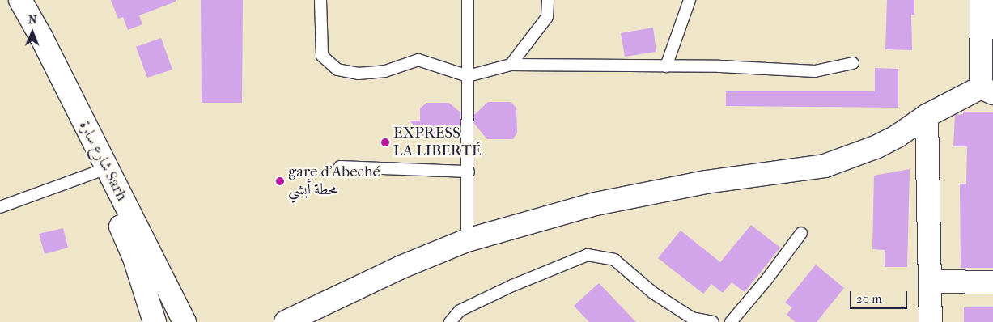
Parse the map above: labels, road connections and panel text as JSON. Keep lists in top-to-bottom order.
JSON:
{
  "streets": {
    "main road": ["شارع سارة Sarh"]
  },
  "places": ["EXPRESS LA LIBERTÉ", "gare d'Abeché محطة أبشي"],
  "scale_bar": "20 m",
  "north": "top"
}
